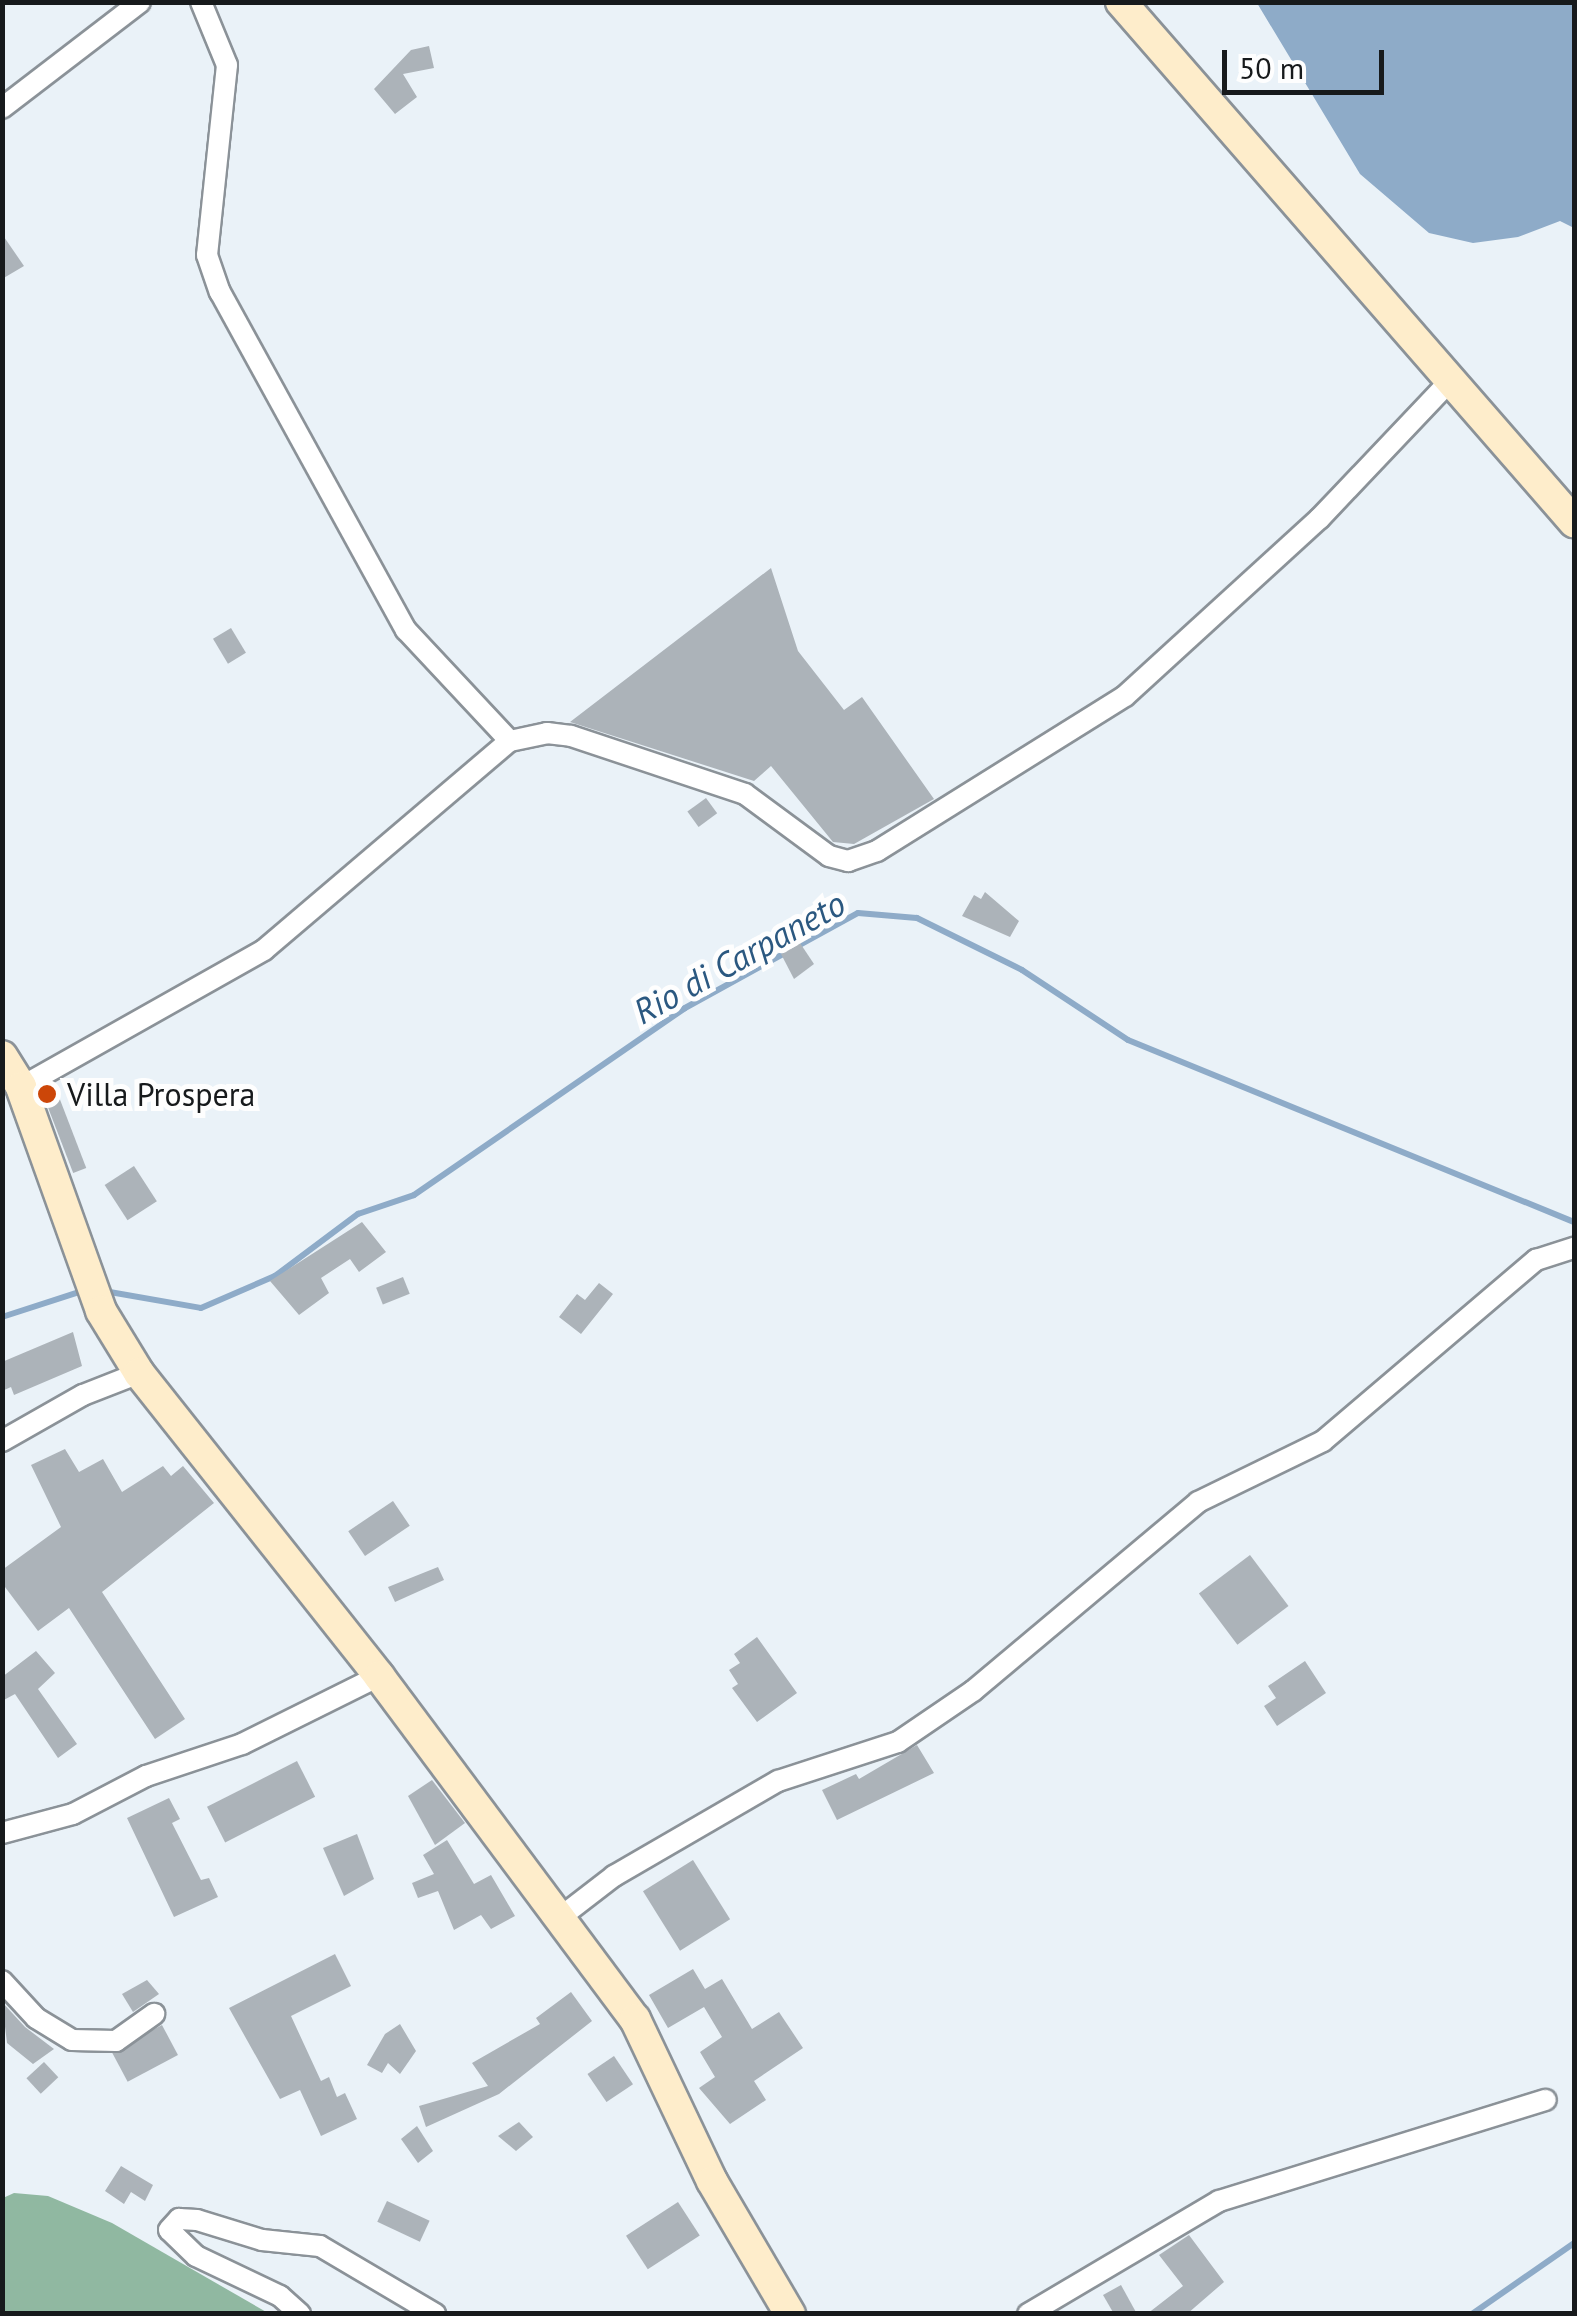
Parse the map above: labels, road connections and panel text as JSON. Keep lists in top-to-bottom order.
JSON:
{
  "water": ["Rio di Carpaneto"],
  "places": ["Villa Prospera"],
  "scale_bar": "50 m"
}
